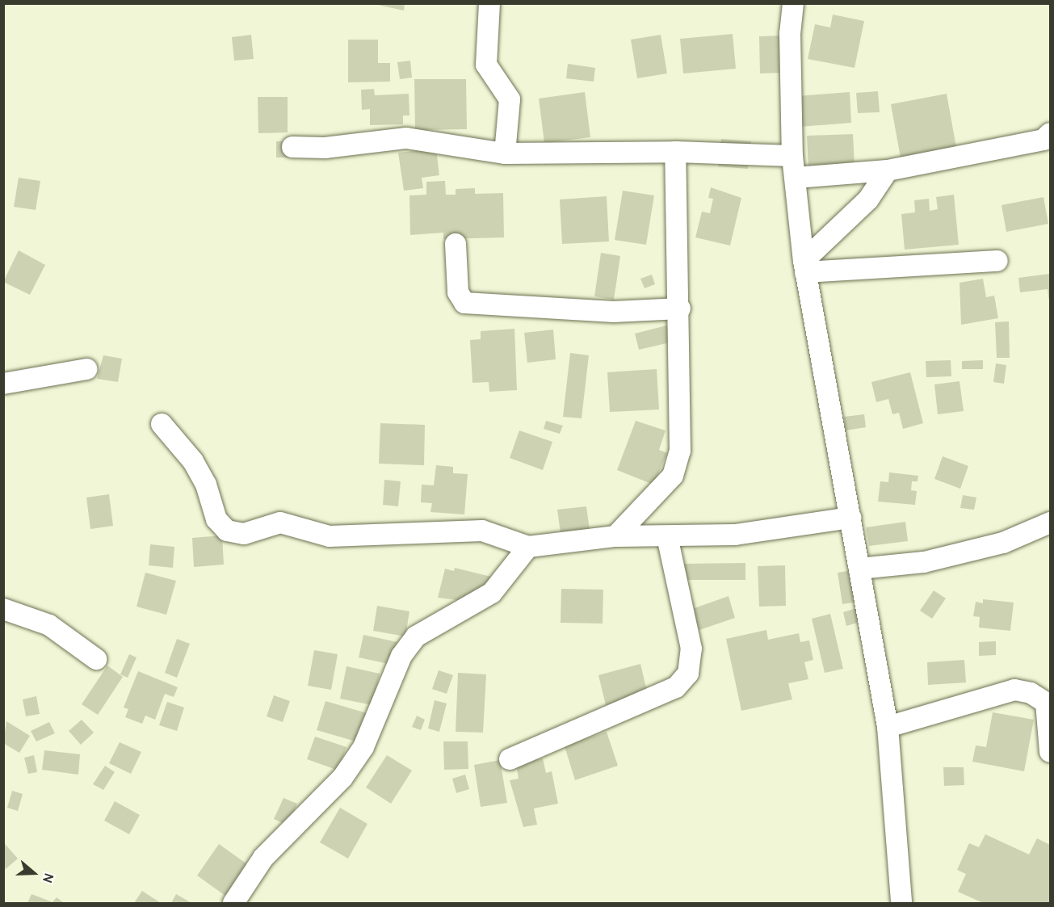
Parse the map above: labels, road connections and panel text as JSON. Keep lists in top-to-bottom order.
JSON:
{
  "north": "right"
}
